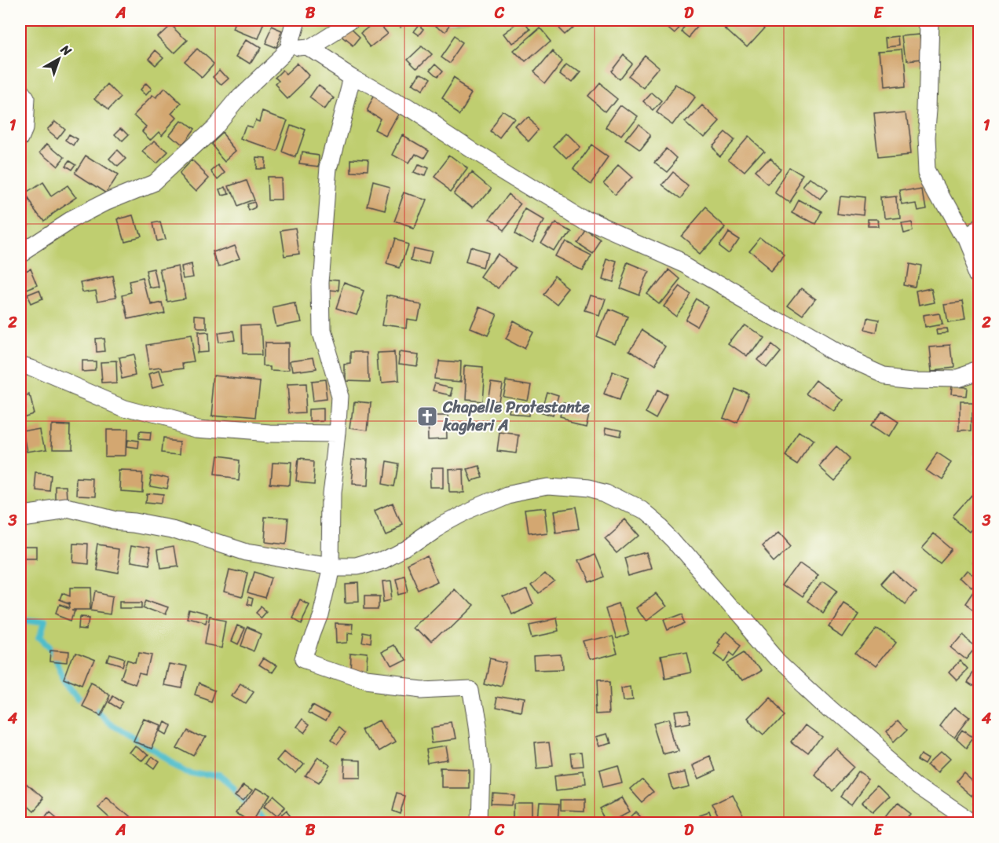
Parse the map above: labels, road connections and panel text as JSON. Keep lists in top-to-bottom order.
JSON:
{
  "places": {
    "church": ["Chapelle Protestante kagheri A"]
  },
  "north": "top right",
  "grid": {
    "columns": [
      "A",
      "B",
      "C",
      "D",
      "E"
    ],
    "rows": [
      "1",
      "2",
      "3",
      "4"
    ]
  }
}
